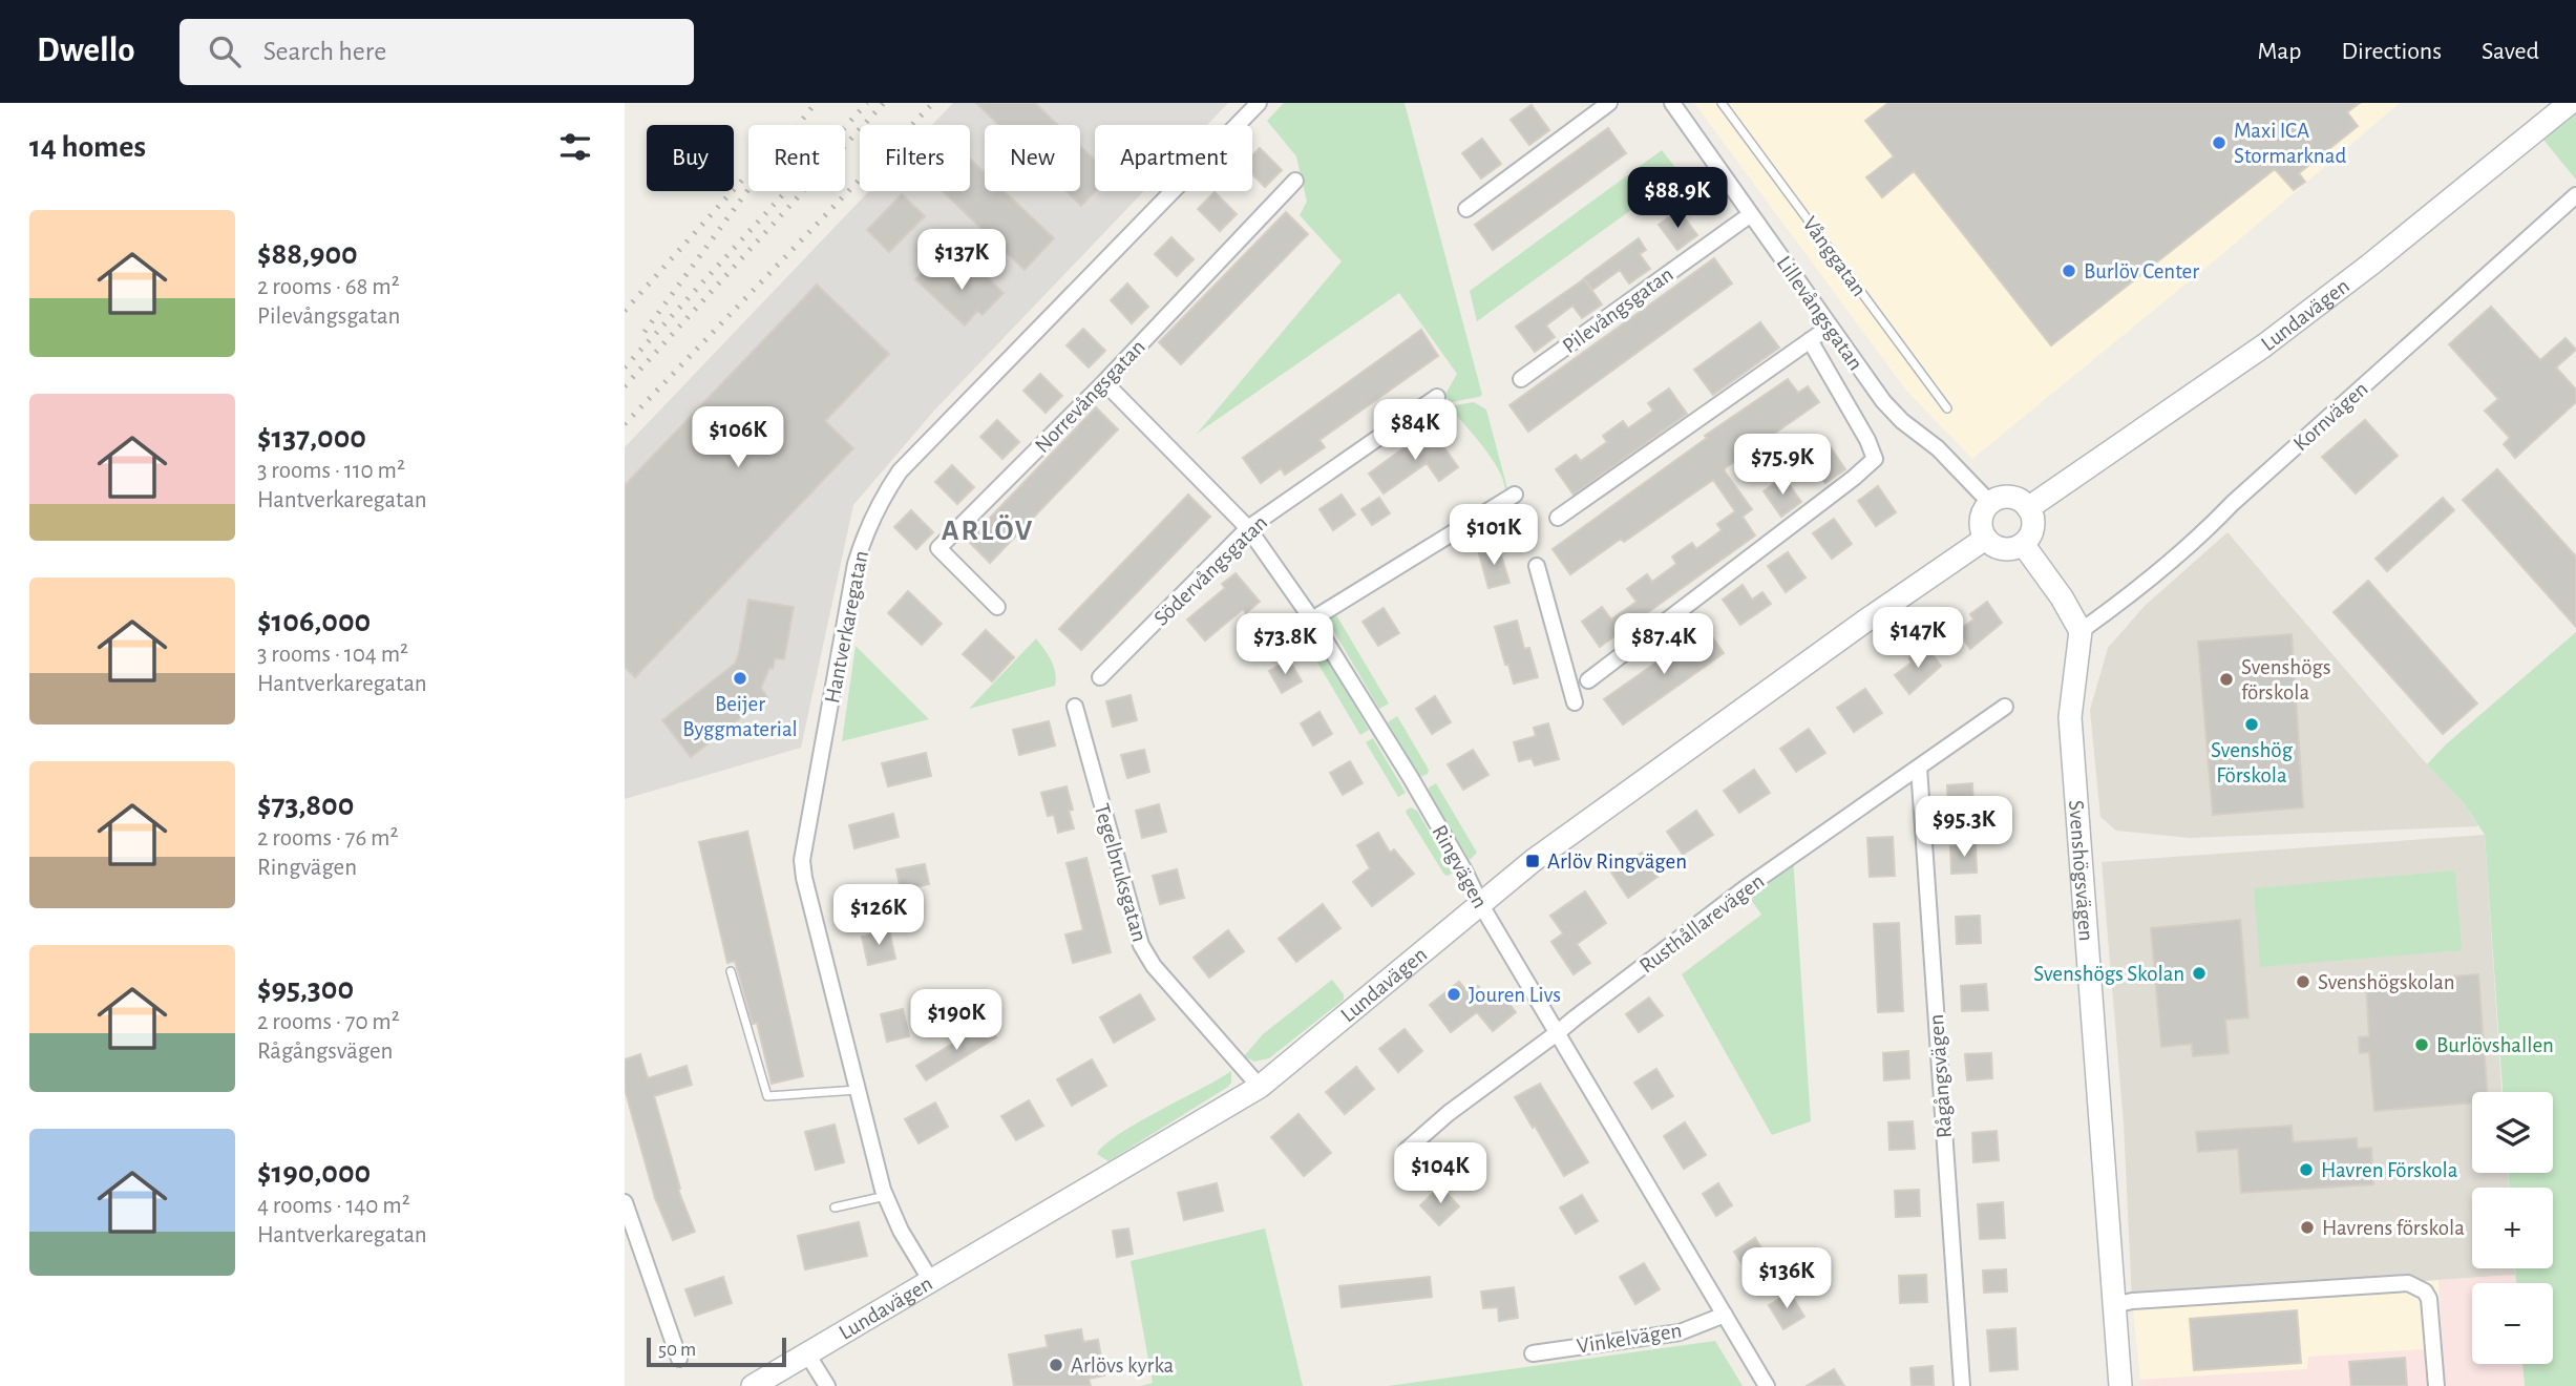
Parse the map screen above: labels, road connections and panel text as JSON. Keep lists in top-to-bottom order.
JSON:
{
  "streets": {
    "main road": ["Lundavägen", "Svenshögsvägen"],
    "street": [
      "Pilevångsgatan",
      "Lillevångsgatan",
      "Norrevångsgatan",
      "Kornvägen",
      "Södervångsgatan",
      "Hantverkaregatan",
      "Ringvägen",
      "Tegelbruksgatan",
      "Rusthållarevägen",
      "Rågångsvägen",
      "Vinkelvägen"
    ],
    "lane": ["Vånggatan"]
  },
  "crossings": [
    ["Pilevångsgatan", "Lillevångsgatan"],
    ["Lillevångsgatan", "Lundavägen"],
    ["Lundavägen", "Hantverkaregatan"],
    ["Lundavägen", "Ringvägen"],
    ["Lundavägen", "Tegelbruksgatan"],
    ["Norrevångsgatan", "Ringvägen"],
    ["Kornvägen", "Svenshögsvägen"],
    ["Södervångsgatan", "Ringvägen"],
    ["Ringvägen", "Rusthållarevägen"],
    ["Ringvägen", "Vinkelvägen"],
    ["Rusthållarevägen", "Rågångsvägen"]
  ],
  "districts": ["ARLÖV"],
  "places": {
    "other": [
      "Maxi ICA Stormarknad",
      "Burlöv Center",
      "Beijer Byggmaterial",
      "Svenshögs förskola",
      "Svenshög Förskola",
      "Svenshögs Skolan",
      "Svenshögskolan",
      "Jouren Livs",
      "Burlövshallen",
      "Havren Förskola",
      "Havrens förskola",
      "Arlövs kyrka"
    ],
    "transit": ["Arlöv Ringvägen"]
  },
  "scale_bar": "50 m",
  "page": {
    "header": "Dwello",
    "search": "Search here",
    "nav": ["Map", "Directions", "Saved"],
    "heading": "14 homes",
    "chip": [
      "Buy",
      "Rent",
      "Filters",
      "New",
      "Apartment"
    ],
    "price": [
      "$88.9K",
      "$137K",
      "$84K",
      "$106K",
      "$75.9K",
      "$101K",
      "$147K",
      "$73.8K",
      "$87.4K",
      "$95.3K",
      "$126K",
      "$190K",
      "$104K",
      "$136K"
    ],
    "list": [
      {
        "name": "$88,900",
        "note": "2 rooms · 68 m² · Pilevångsgatan"
      },
      {
        "name": "$137,000",
        "note": "3 rooms · 110 m² · Hantverkaregatan"
      },
      {
        "name": "$106,000",
        "note": "3 rooms · 104 m² · Hantverkaregatan"
      },
      {
        "name": "$73,800",
        "note": "2 rooms · 76 m² · Ringvägen"
      },
      {
        "name": "$95,300",
        "note": "2 rooms · 70 m² · Rågångsvägen"
      },
      {
        "name": "$190,000",
        "note": "4 rooms · 140 m² · Hantverkaregatan"
      }
    ],
    "map_buttons": ["+", "−"],
    "scale": "50 m"
  }
}
